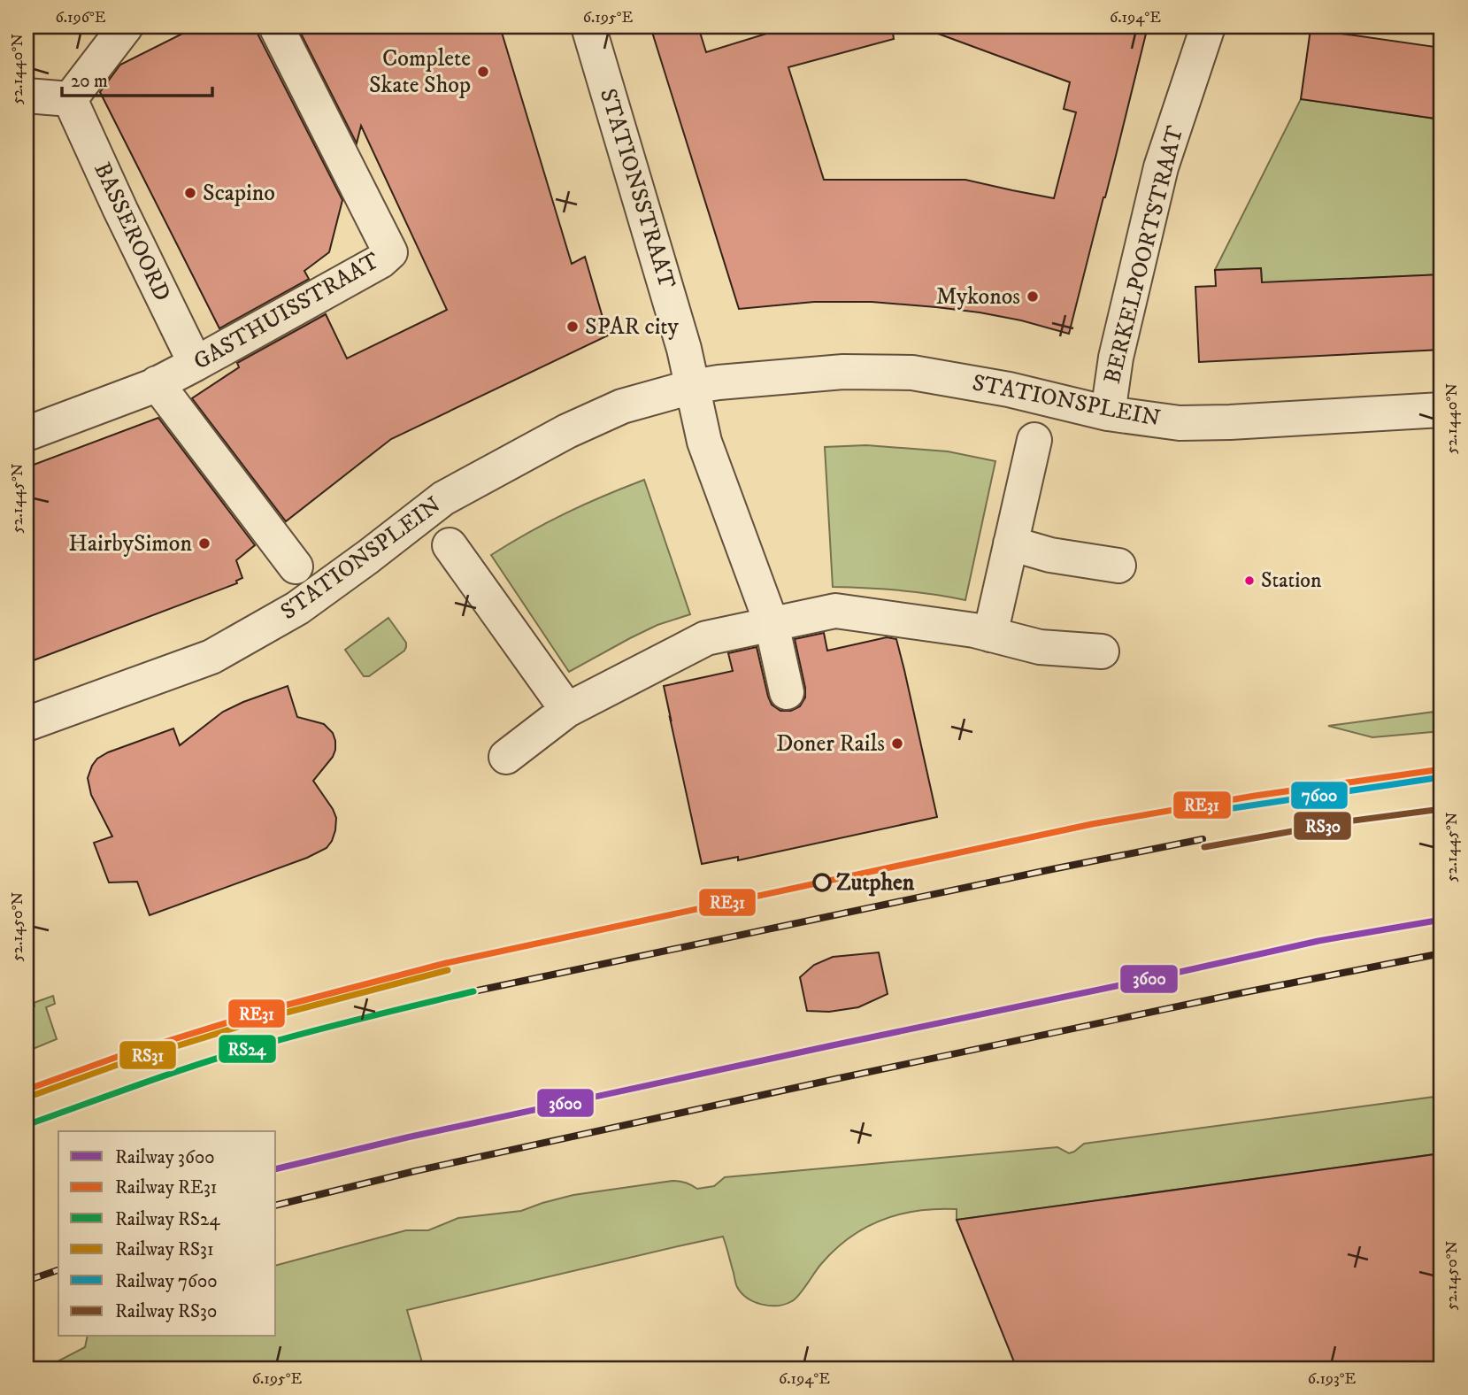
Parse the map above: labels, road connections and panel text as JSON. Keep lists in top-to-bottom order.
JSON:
{
  "streets": {
    "street": [
      "STATIONSSTRAAT",
      "BASSEROORD",
      "BERKELPOORTSTRAAT",
      "GASTHUISSTRAAT",
      "STATIONSPLEIN"
    ]
  },
  "crossings": [
    ["STATIONSSTRAAT", "STATIONSPLEIN"],
    ["BASSEROORD", "GASTHUISSTRAAT"],
    ["BERKELPOORTSTRAAT", "STATIONSPLEIN"]
  ],
  "places": [
    "Complete Skate Shop",
    "Scapino",
    "Mykonos",
    "SPAR city",
    "HairbySimon",
    "Station",
    "Doner Rails",
    "Zutphen"
  ],
  "lines": [
    "rail line RE31",
    "rail line 7600",
    "rail line RS30",
    "rail line 3600",
    "rail line RS31",
    "rail line RS24"
  ],
  "legend": [
    "Railway 3600",
    "Railway RE31",
    "Railway RS24",
    "Railway RS31",
    "Railway 7600",
    "Railway RS30"
  ],
  "scale_bar": "20 m",
  "coordinates": [
    "6.196°E",
    "6.195°E",
    "6.194°E",
    "52.1440°N",
    "52.1445°N",
    "52.1450°N",
    "6.193°E"
  ]
}
